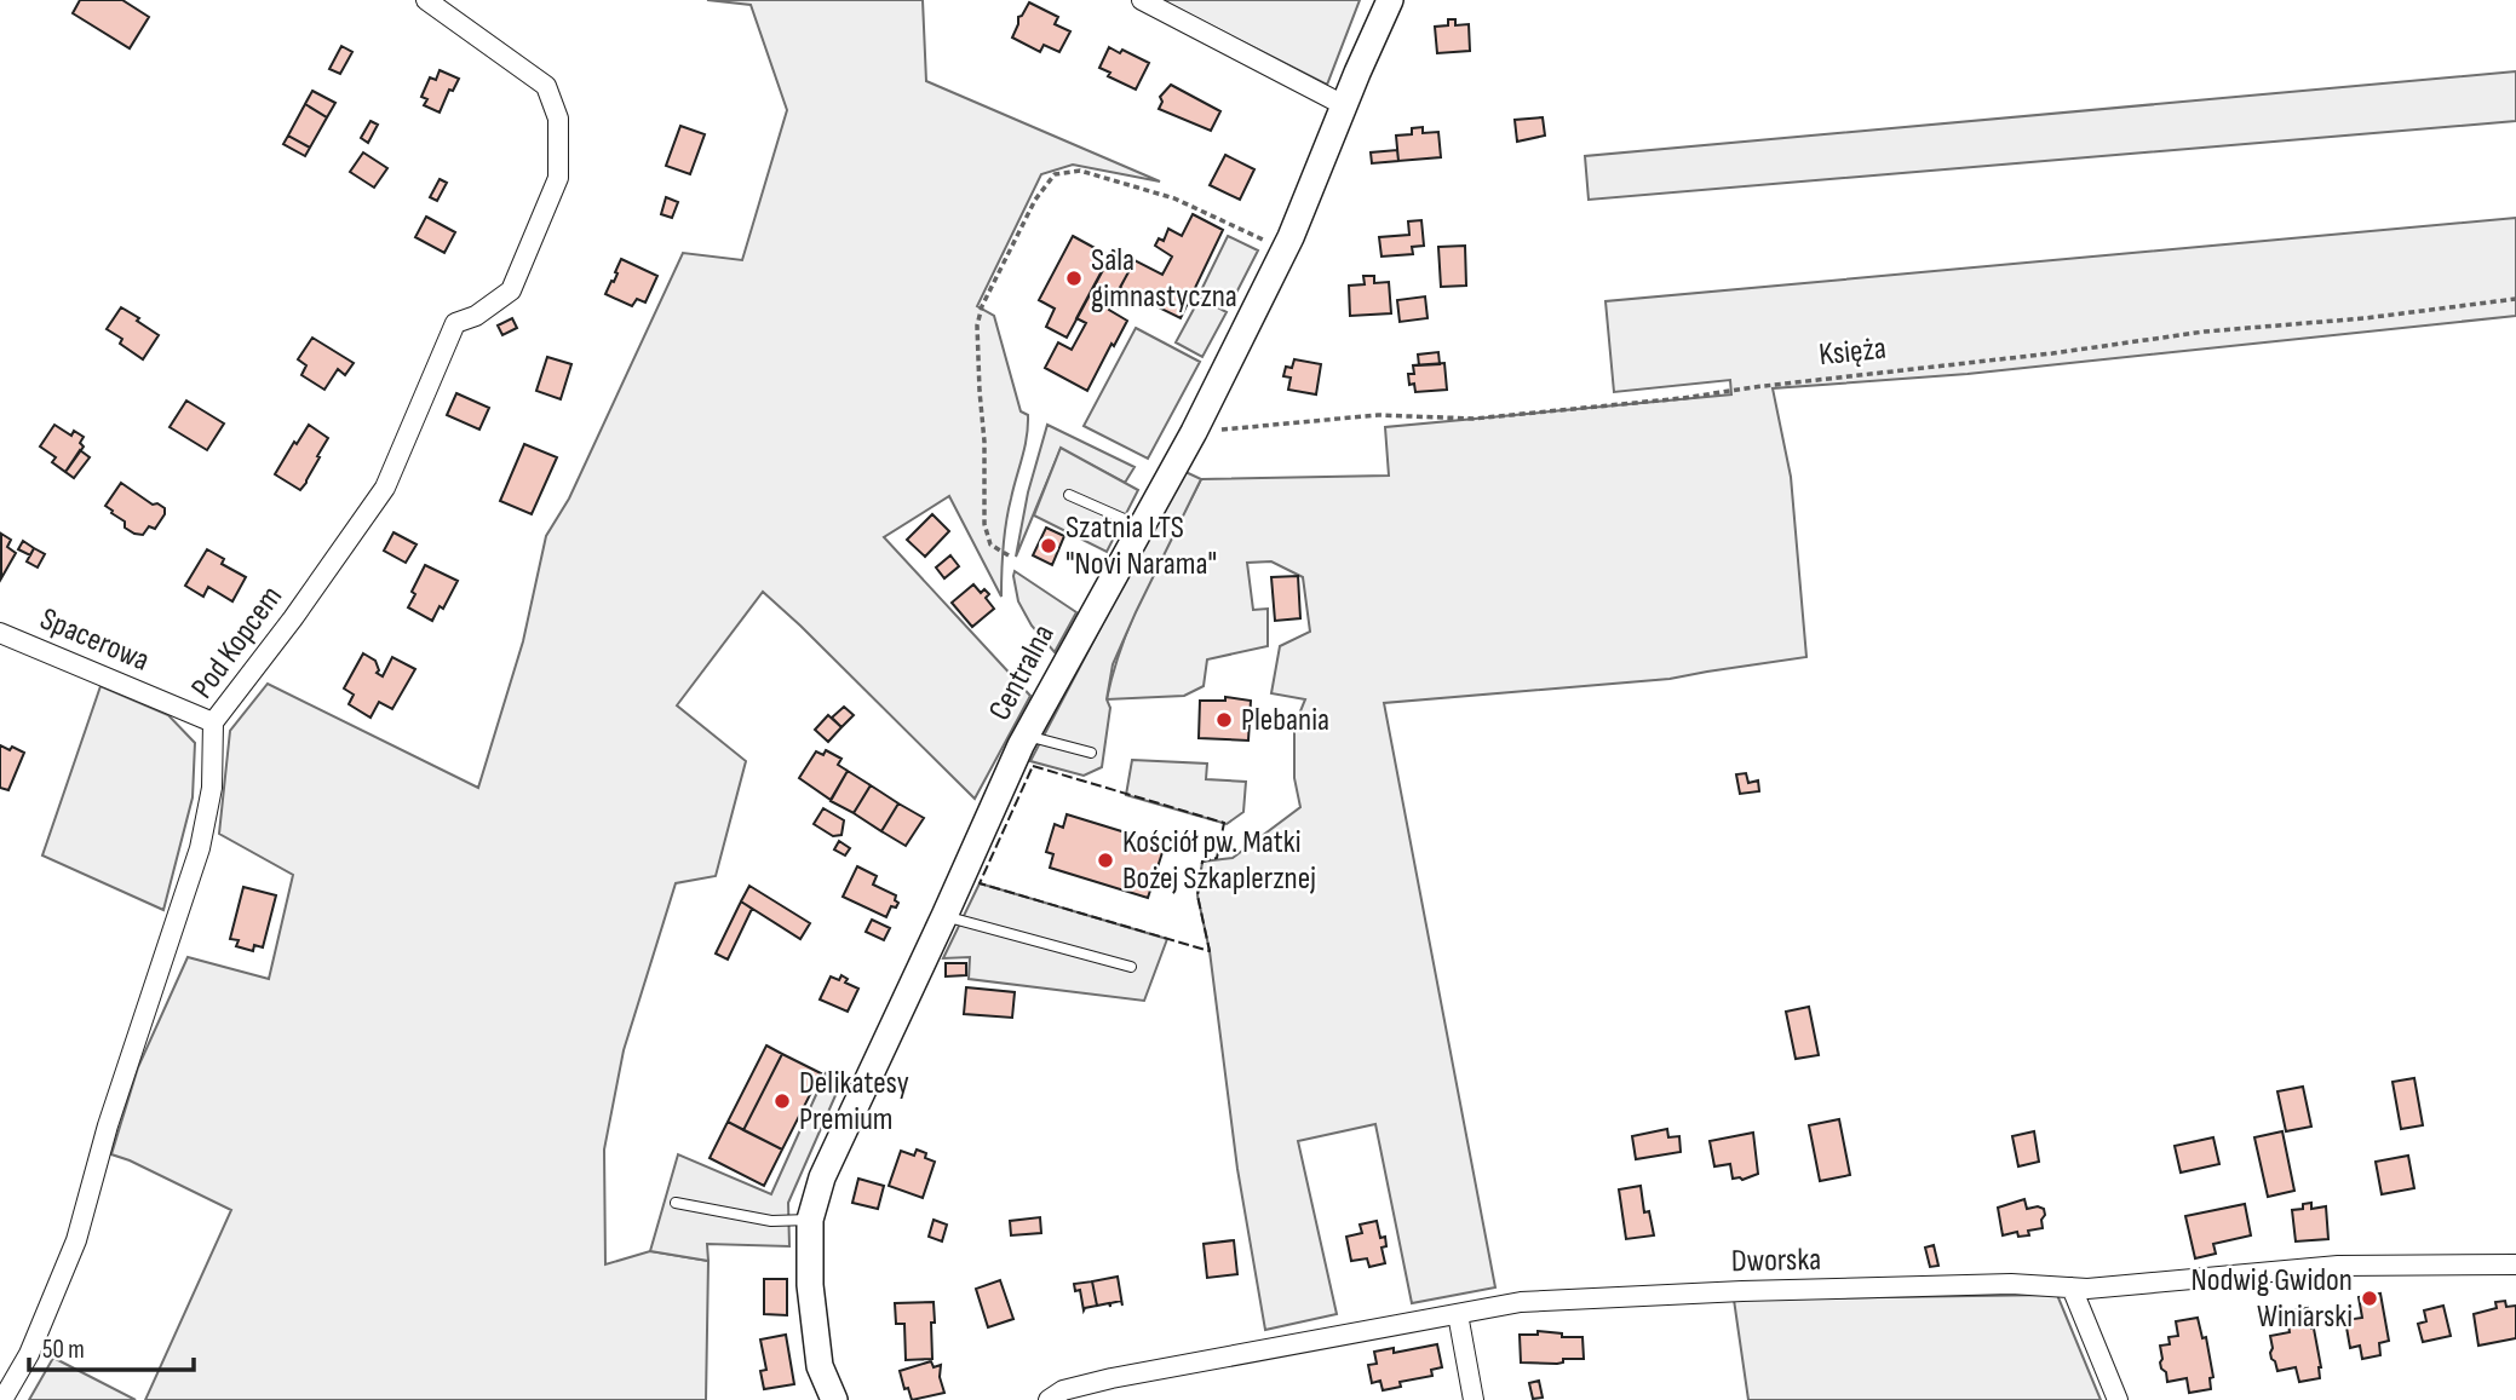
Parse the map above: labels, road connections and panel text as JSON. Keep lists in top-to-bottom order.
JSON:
{
  "streets": {
    "street": [
      "Spacerowa",
      "Pod Kopcem",
      "Centralna",
      "Dworska"
    ],
    "path": ["Księża"]
  },
  "crossings": [
    ["Księża", "Centralna"],
    ["Spacerowa", "Pod Kopcem"]
  ],
  "places": [
    "Sala gimnastyczna",
    "Szatnia LTS \"Novi Narama\"",
    "Plebania",
    "Kościół pw. Matki Bożej Szkaplerznej",
    "Delikatesy Premium",
    "Nodwig Gwidon Winiarski"
  ],
  "scale_bar": "50 m"
}
